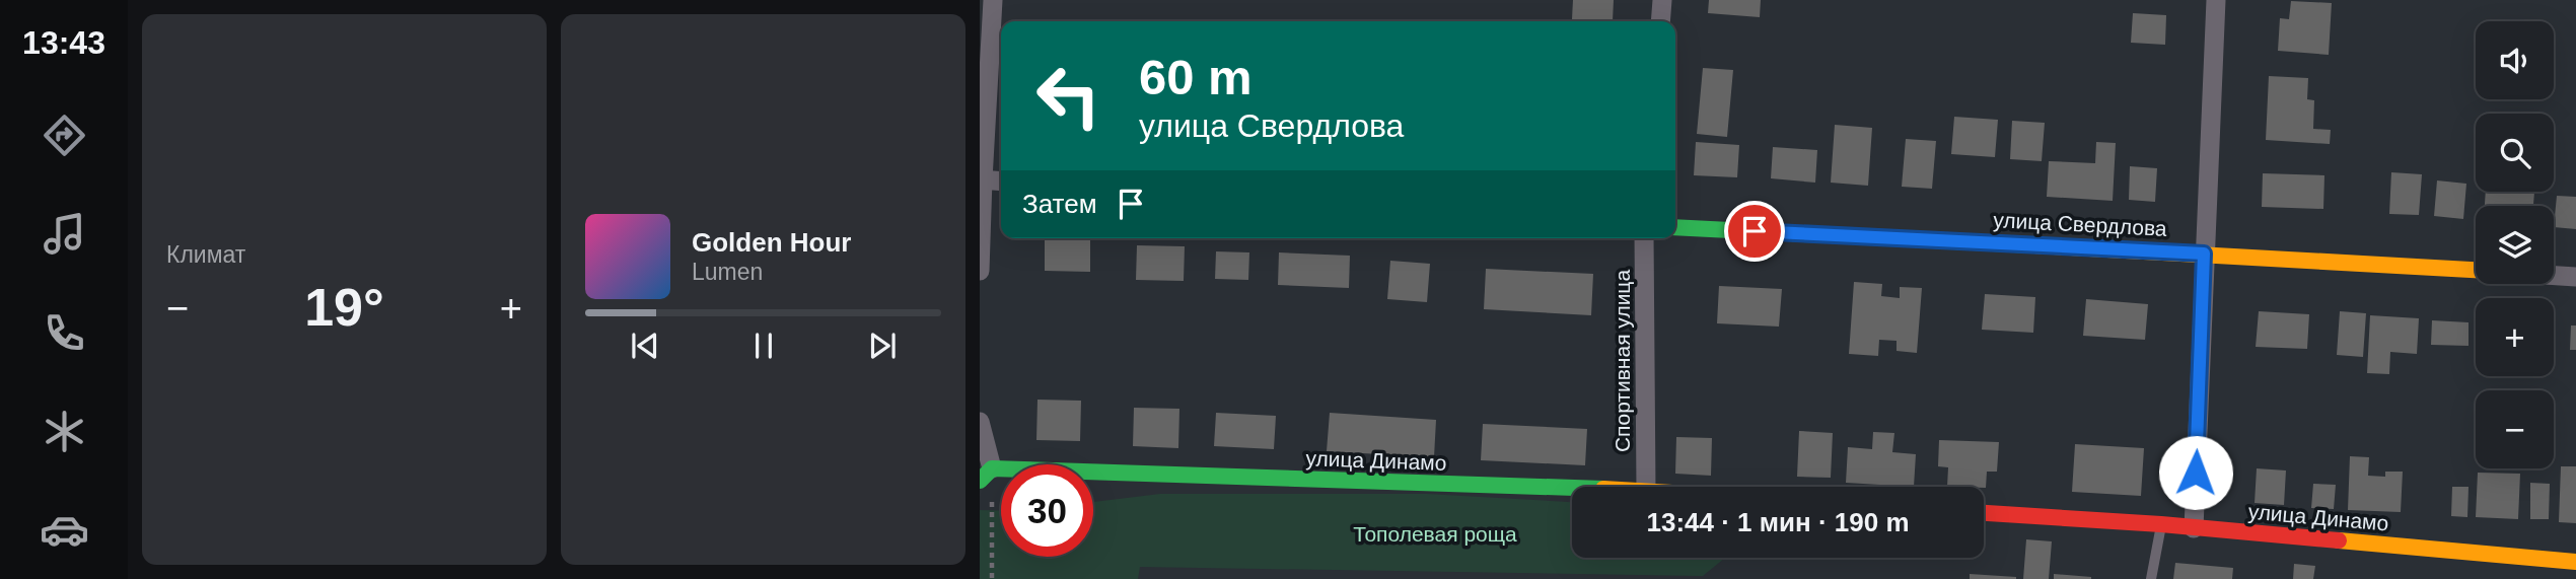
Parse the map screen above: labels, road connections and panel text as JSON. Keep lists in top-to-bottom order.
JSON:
{
  "streets": {
    "street": ["улица Свердлова", "Спортивная улица", "улица Динамо"]
  },
  "parks": ["Тополевая роща"],
  "page": {
    "tabs": "13:43",
    "tile": "Климат",
    "map_buttons": ["+", "−"],
    "turn": ["60 m", "улица Свердлова"],
    "then": "Затем",
    "song": ["Golden Hour", "Lumen"],
    "heat": ["−", "19°", "+"],
    "limit": "30",
    "trip": "13:44 · 1 мин · 190 m"
  }
}
